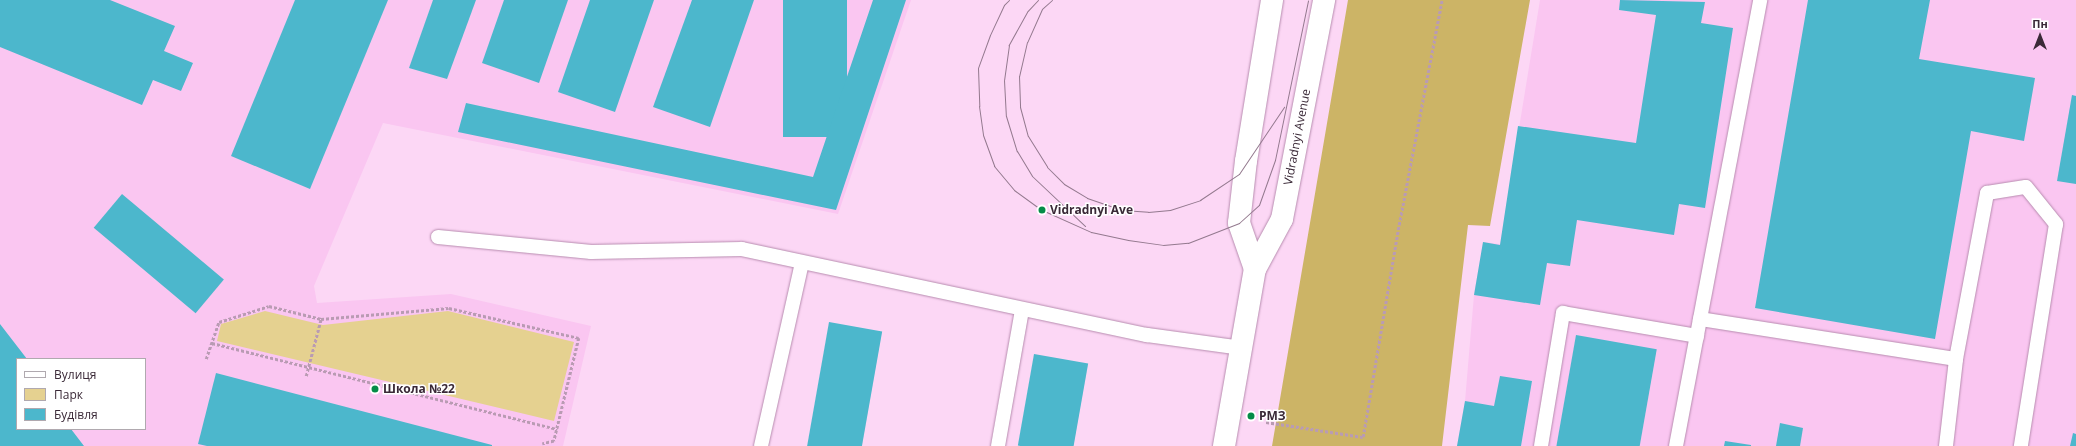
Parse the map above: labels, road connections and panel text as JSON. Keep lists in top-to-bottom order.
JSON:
{
  "streets": {
    "main road": ["Vidradnyi Avenue"]
  },
  "places": ["Vidradnyi Ave", "Школа №22", "РМЗ"],
  "legend": ["Вулиця", "Парк", "Будівля"],
  "north": "top"
}
